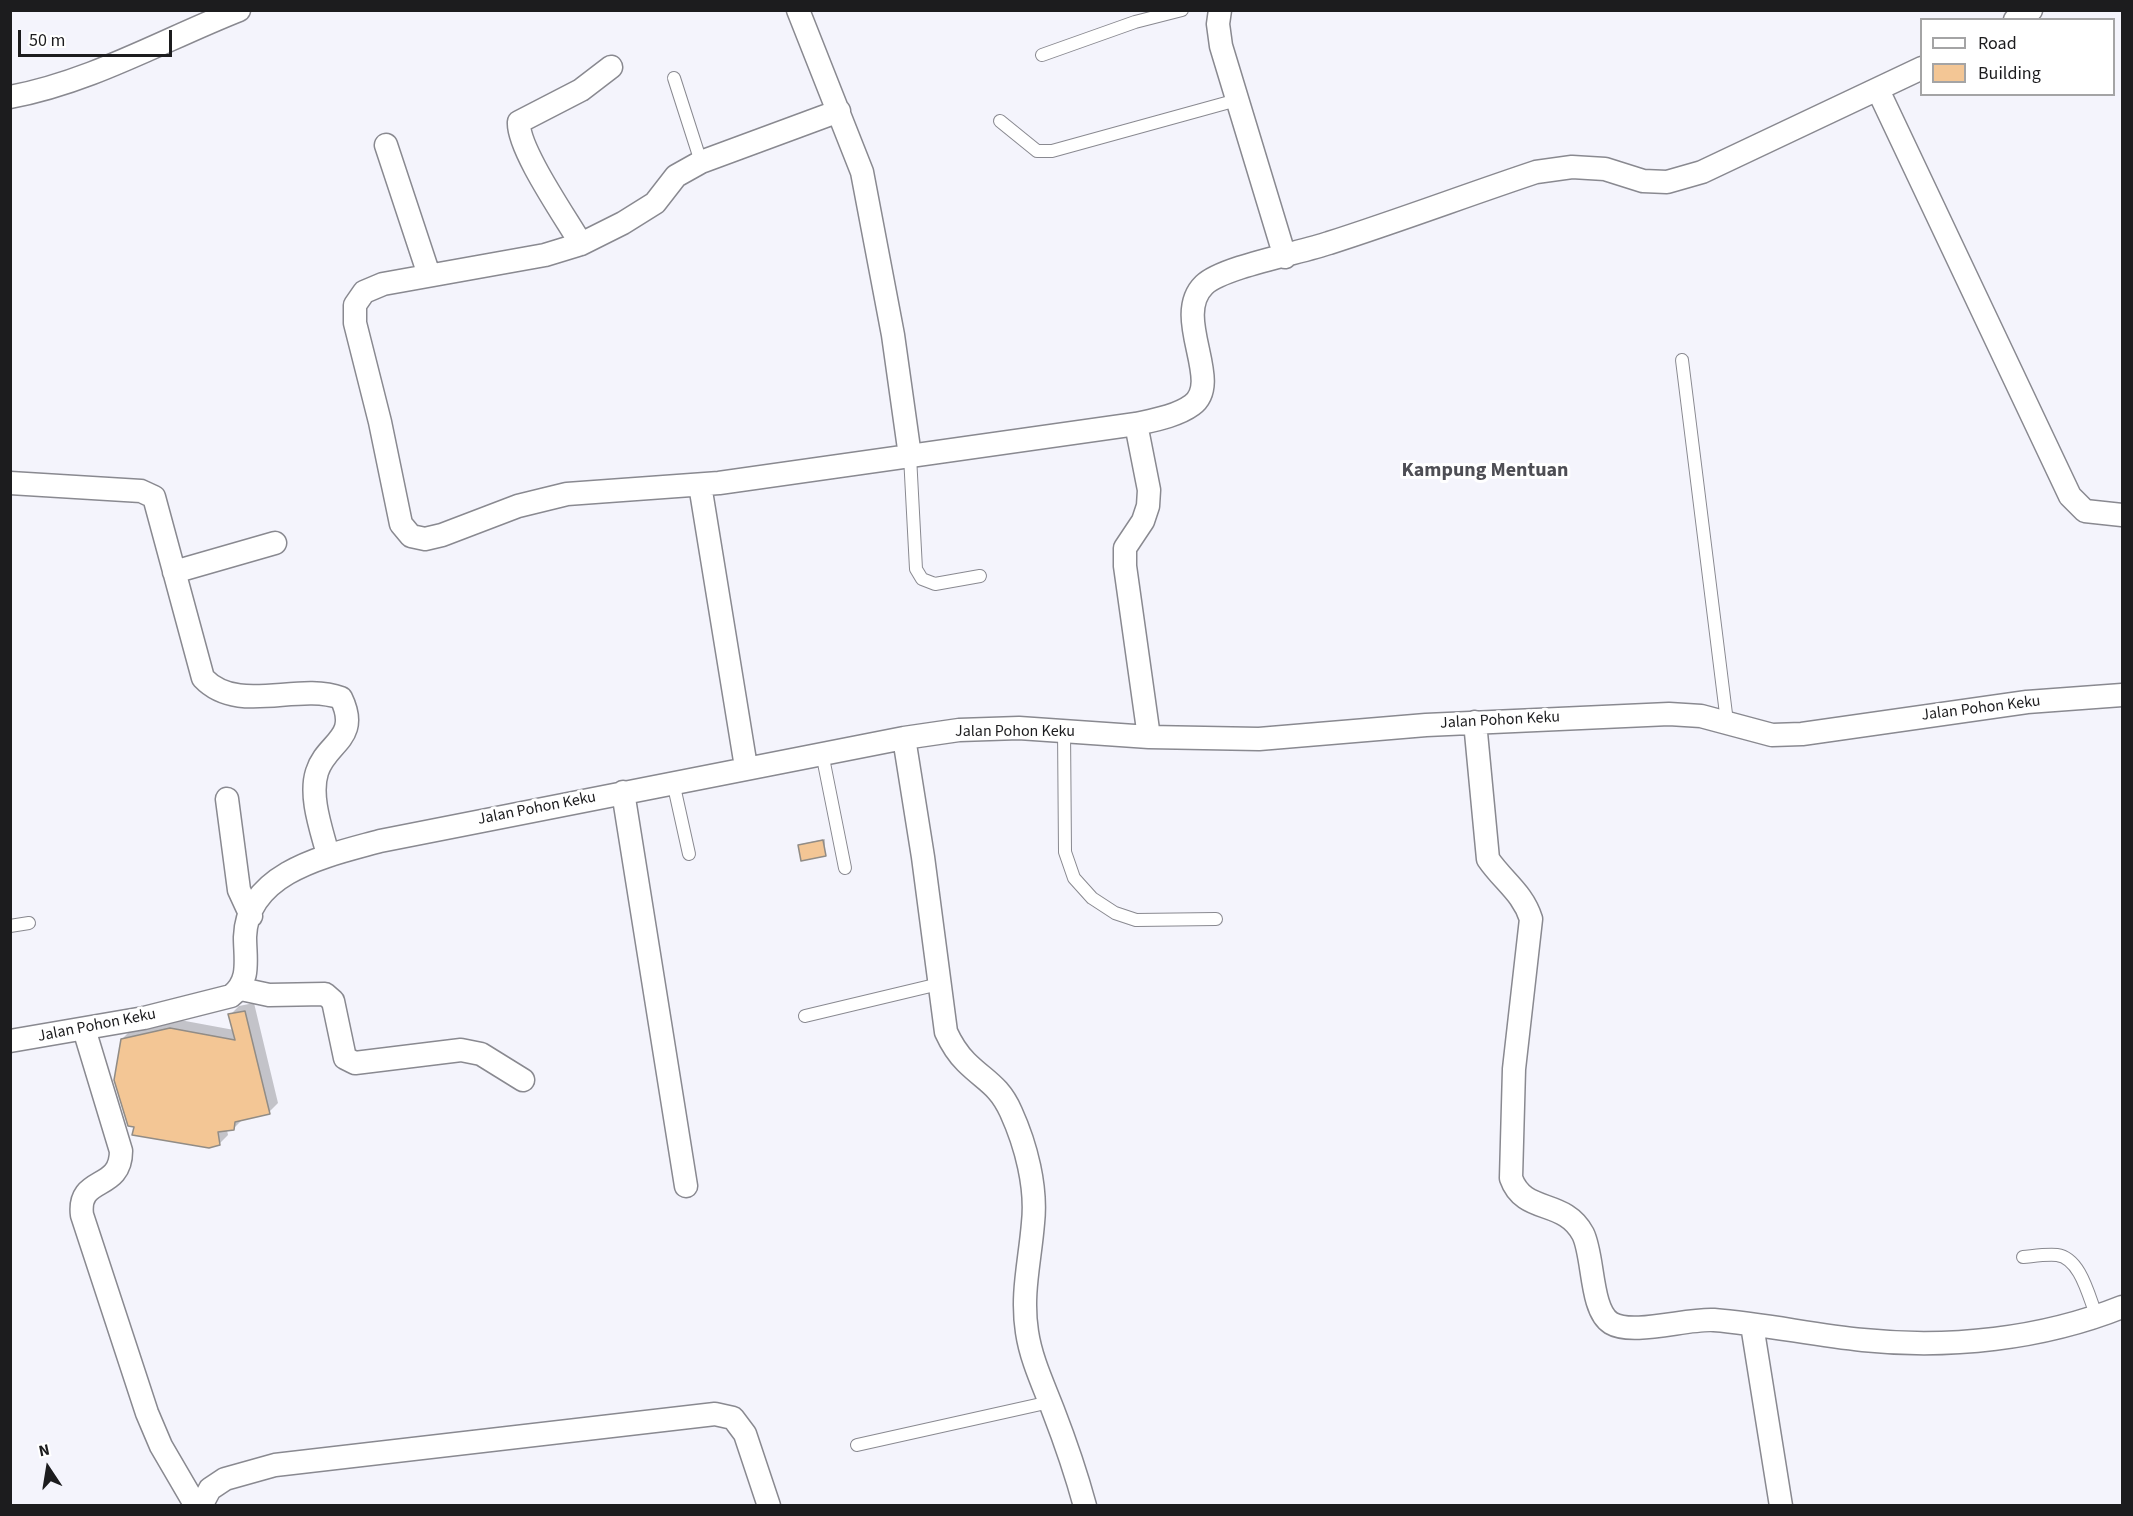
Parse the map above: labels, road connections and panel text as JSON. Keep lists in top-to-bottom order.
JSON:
{
  "streets": {
    "street": ["Jalan Pohon Keku"]
  },
  "districts": ["Kampung Mentuan"],
  "legend": ["Road", "Building"],
  "scale_bar": "50 m",
  "north": "top"
}
